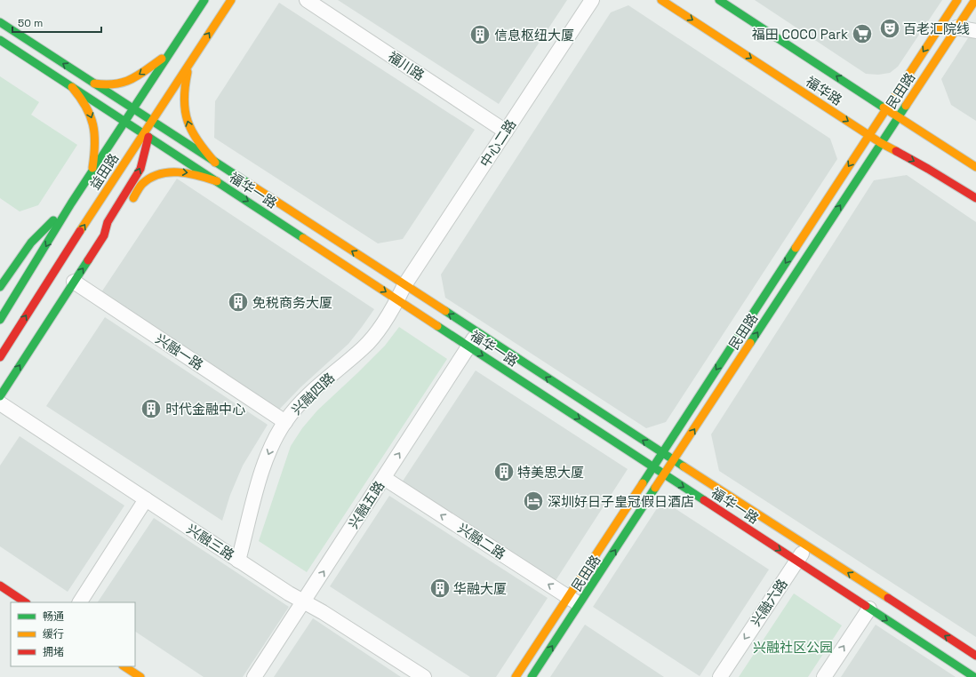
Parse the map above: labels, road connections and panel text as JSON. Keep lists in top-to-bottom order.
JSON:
{
  "streets": {
    "street": [
      "福川路",
      "福华路",
      "民田路",
      "中心二路",
      "益田路",
      "福华一路",
      "兴融一路",
      "兴融四路",
      "兴融五路",
      "兴融二路",
      "兴融三路",
      "兴融六路"
    ]
  },
  "crossings": [
    ["福川路", "中心二路"],
    ["福华路", "民田路"],
    ["民田路", "福华一路"],
    ["民田路", "兴融二路"],
    ["中心二路", "福华一路"],
    ["中心二路", "兴融四路"],
    ["益田路", "福华一路"],
    ["福华一路", "兴融四路"],
    ["福华一路", "兴融五路"],
    ["福华一路", "兴融六路"],
    ["兴融一路", "兴融四路"],
    ["兴融四路", "兴融三路"],
    ["兴融五路", "兴融二路"],
    ["兴融五路", "兴融三路"]
  ],
  "one_way": ["兴融四路", "兴融五路", "兴融二路"],
  "parks": ["兴融社区公园"],
  "places": {
    "theatre": ["百老汇院线"],
    "supermarket": ["福田 COCO Park"],
    "building": [
      "信息枢纽大厦",
      "免税商务大厦",
      "时代金融中心",
      "特美思大厦",
      "华融大厦"
    ],
    "hotel": ["深圳好日子皇冠假日酒店"]
  },
  "legend": ["畅通", "缓行", "拥堵"],
  "scale_bar": "50 m"
}
